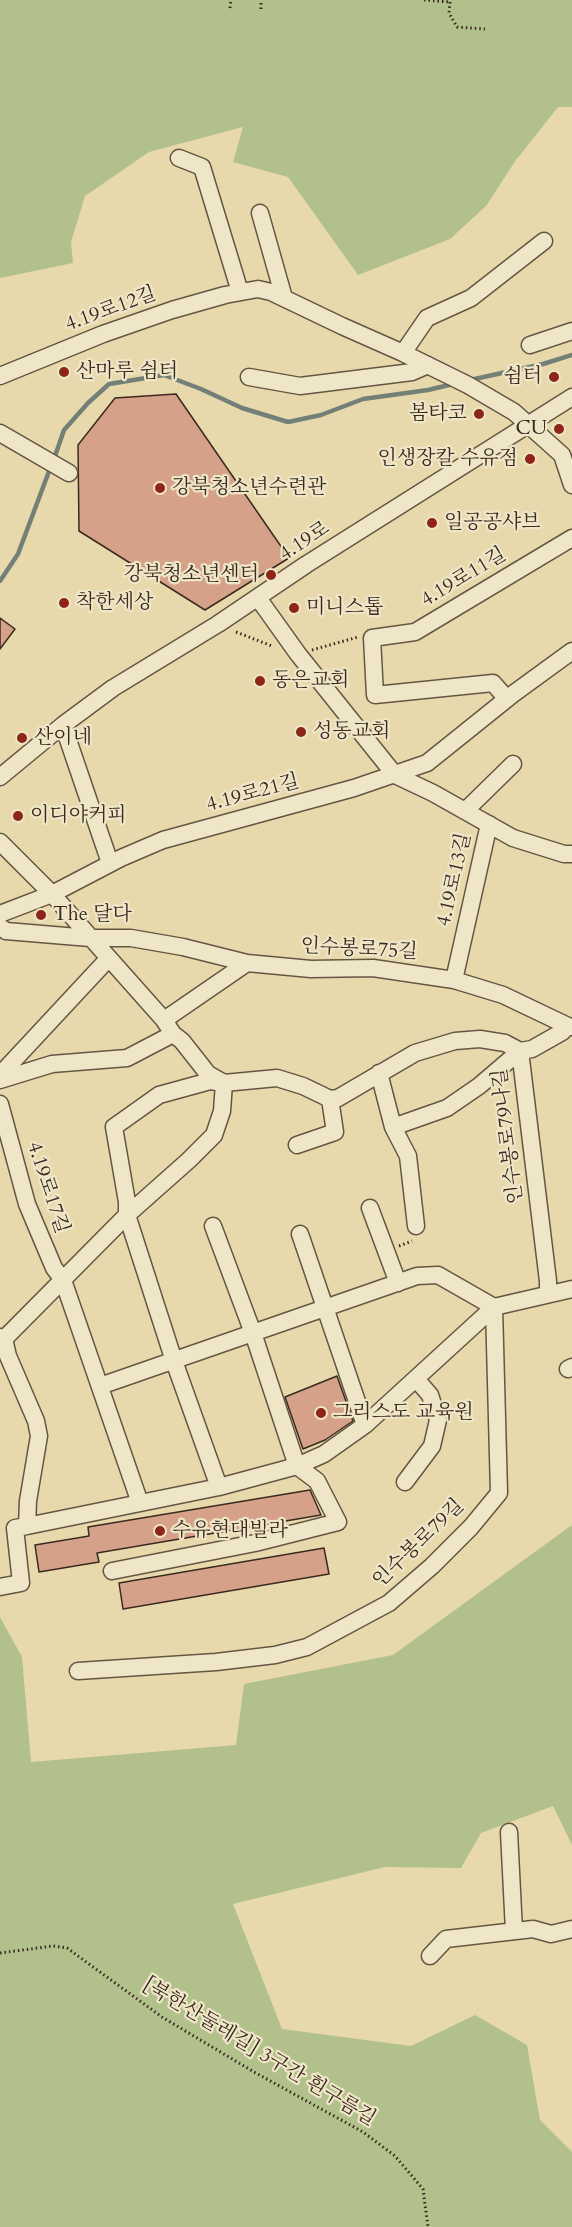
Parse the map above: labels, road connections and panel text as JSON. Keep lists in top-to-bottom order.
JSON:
{
  "streets": {
    "street": [
      "4.19로12길",
      "4.19로",
      "4.19로11길",
      "4.19로21길",
      "4.19로13길",
      "인수봉로75길",
      "인수봉로79나길",
      "4.19로17길",
      "인수봉로79길"
    ],
    "path": ["[북한산둘레길] 3구간 흰구름길"]
  },
  "crossings": [
    ["4.19로12길", "4.19로"],
    ["4.19로", "4.19로13길"],
    ["4.19로11길", "4.19로21길"],
    ["4.19로21길", "4.19로13길"],
    ["4.19로13길", "인수봉로75길"]
  ],
  "places": [
    "산마루 쉼터",
    "쉼터",
    "봄타코",
    "CU",
    "인생장칼 수유점",
    "강북청소년수련관",
    "일공공샤브",
    "강북청소년센터",
    "착한세상",
    "미니스톱",
    "동은교회",
    "성동교회",
    "산이네",
    "이디야커피",
    "The 달다",
    "그리스도 교육원",
    "수유현대빌라"
  ]
}
